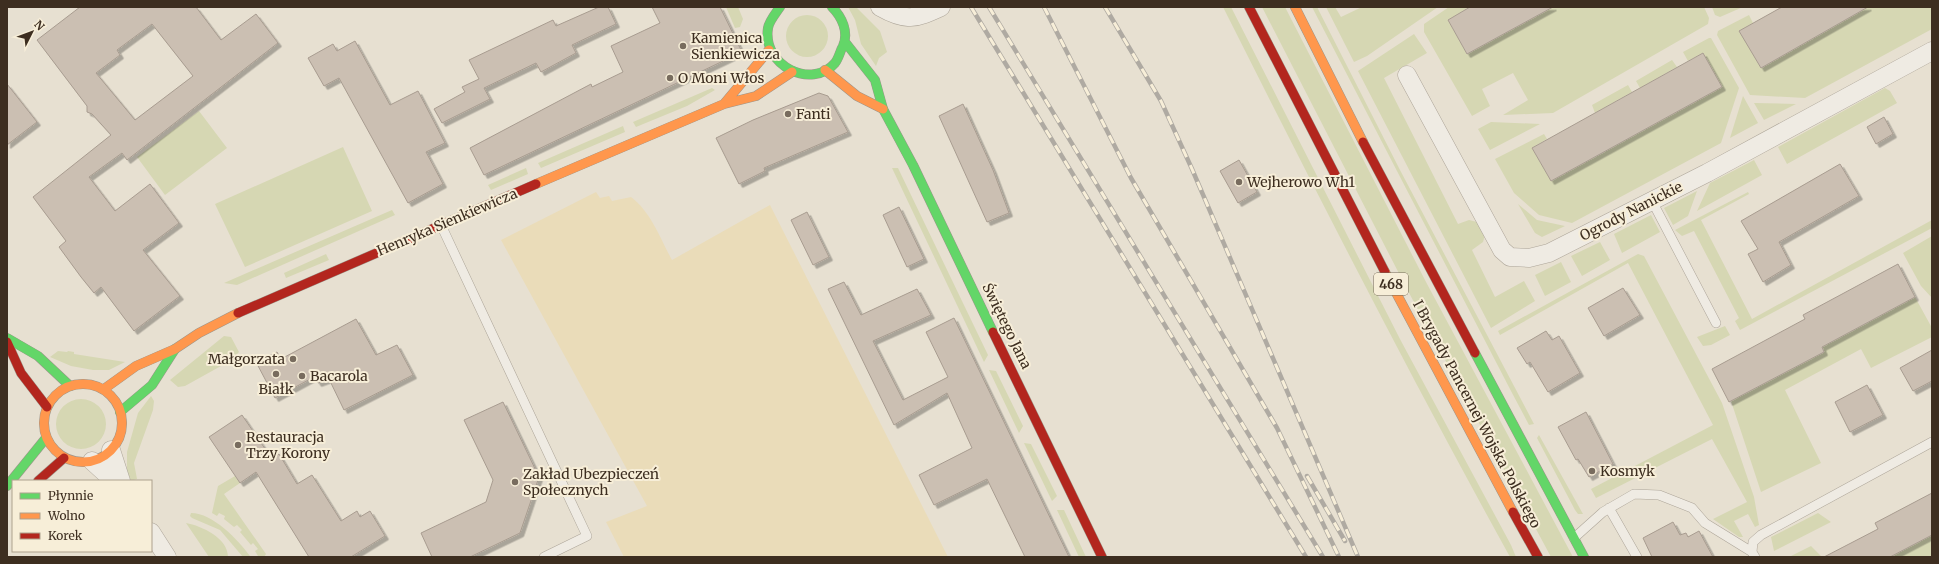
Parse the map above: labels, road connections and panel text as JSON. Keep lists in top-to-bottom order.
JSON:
{
  "streets": {
    "street": [
      "Ogrody Nanickie",
      "Henryka Sienkiewicza",
      "468",
      "Świętego Jana",
      "I Brygady Pancernej Wojska Polskiego"
    ]
  },
  "places": [
    "Kamienica Sienkiewicza",
    "O Moni Włos",
    "Fanti",
    "Wejherowo Wh1",
    "Małgorzata",
    "Białk",
    "Bacarola",
    "Restauracja Trzy Korony",
    "Kosmyk",
    "Zakład Ubezpieczeń Społecznych"
  ],
  "legend": ["Płynnie", "Wolno", "Korek"],
  "north": "top right"
}
